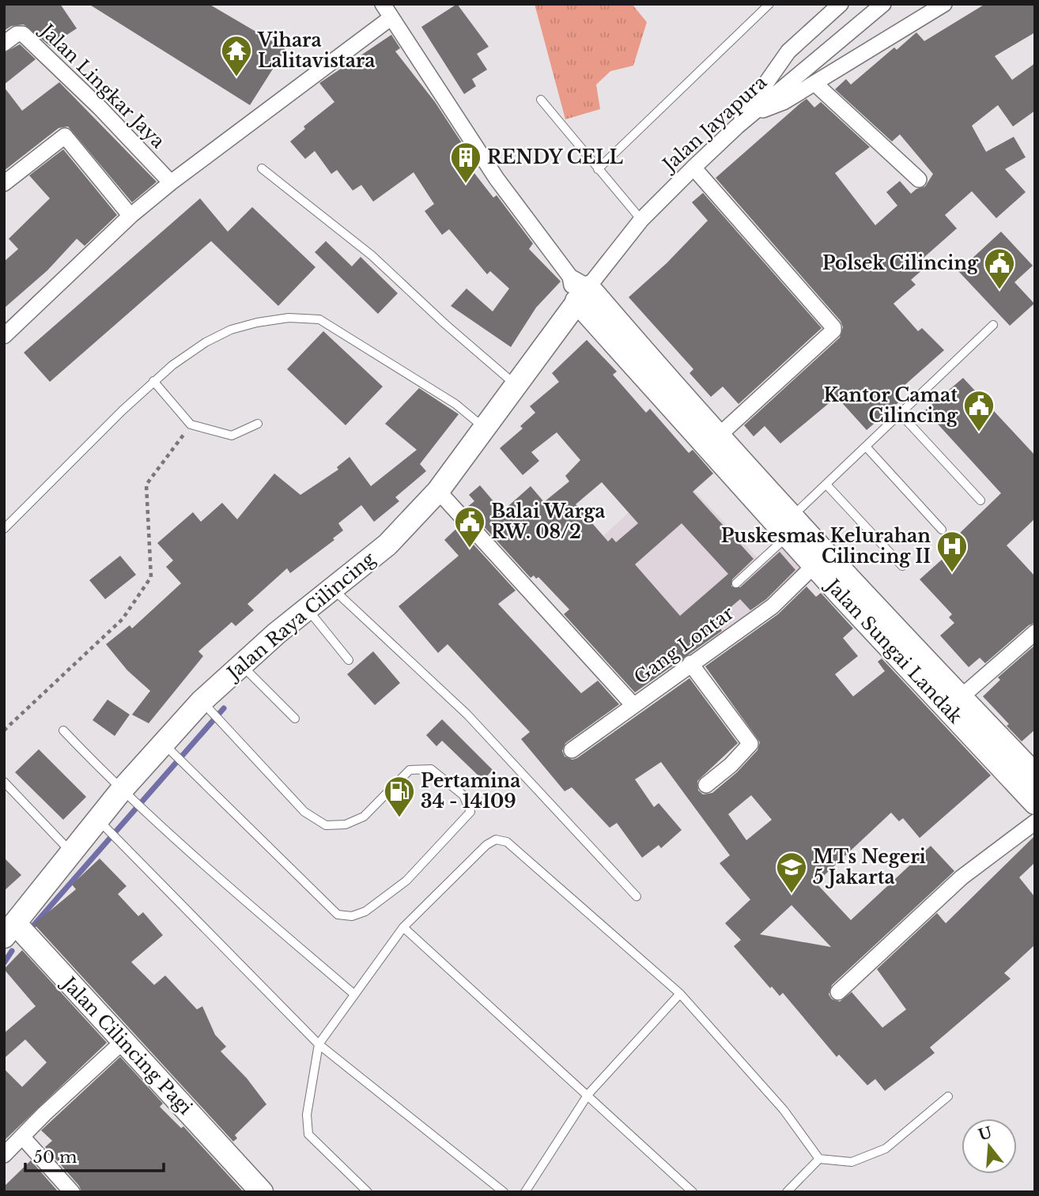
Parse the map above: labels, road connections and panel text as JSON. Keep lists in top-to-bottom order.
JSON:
{
  "streets": {
    "street": [
      "Jalan Lingkar Jaya",
      "Jalan Jayapura",
      "Jalan Raya Cilincing",
      "Gang Lontar",
      "Jalan Sungai Landak",
      "Jalan Cilincing Pagi"
    ]
  },
  "crossings": [
    ["Jalan Jayapura", "Jalan Raya Cilincing"],
    ["Jalan Jayapura", "Jalan Sungai Landak"],
    ["Jalan Raya Cilincing", "Jalan Sungai Landak"],
    ["Jalan Raya Cilincing", "Jalan Cilincing Pagi"],
    ["Gang Lontar", "Jalan Sungai Landak"]
  ],
  "places": {
    "temple": ["Vihara Lalitavistara"],
    "building": ["RENDY CELL"],
    "public building": ["Polsek Cilincing", "Kantor Camat Cilincing", "Balai Warga RW. 08/2"],
    "hospital": ["Puskesmas Kelurahan Cilincing II"],
    "fuel station": ["Pertamina 34 - 14109"],
    "school or university": ["MTs Negeri 5 Jakarta"]
  },
  "scale_bar": "50 m",
  "north": "top"
}
